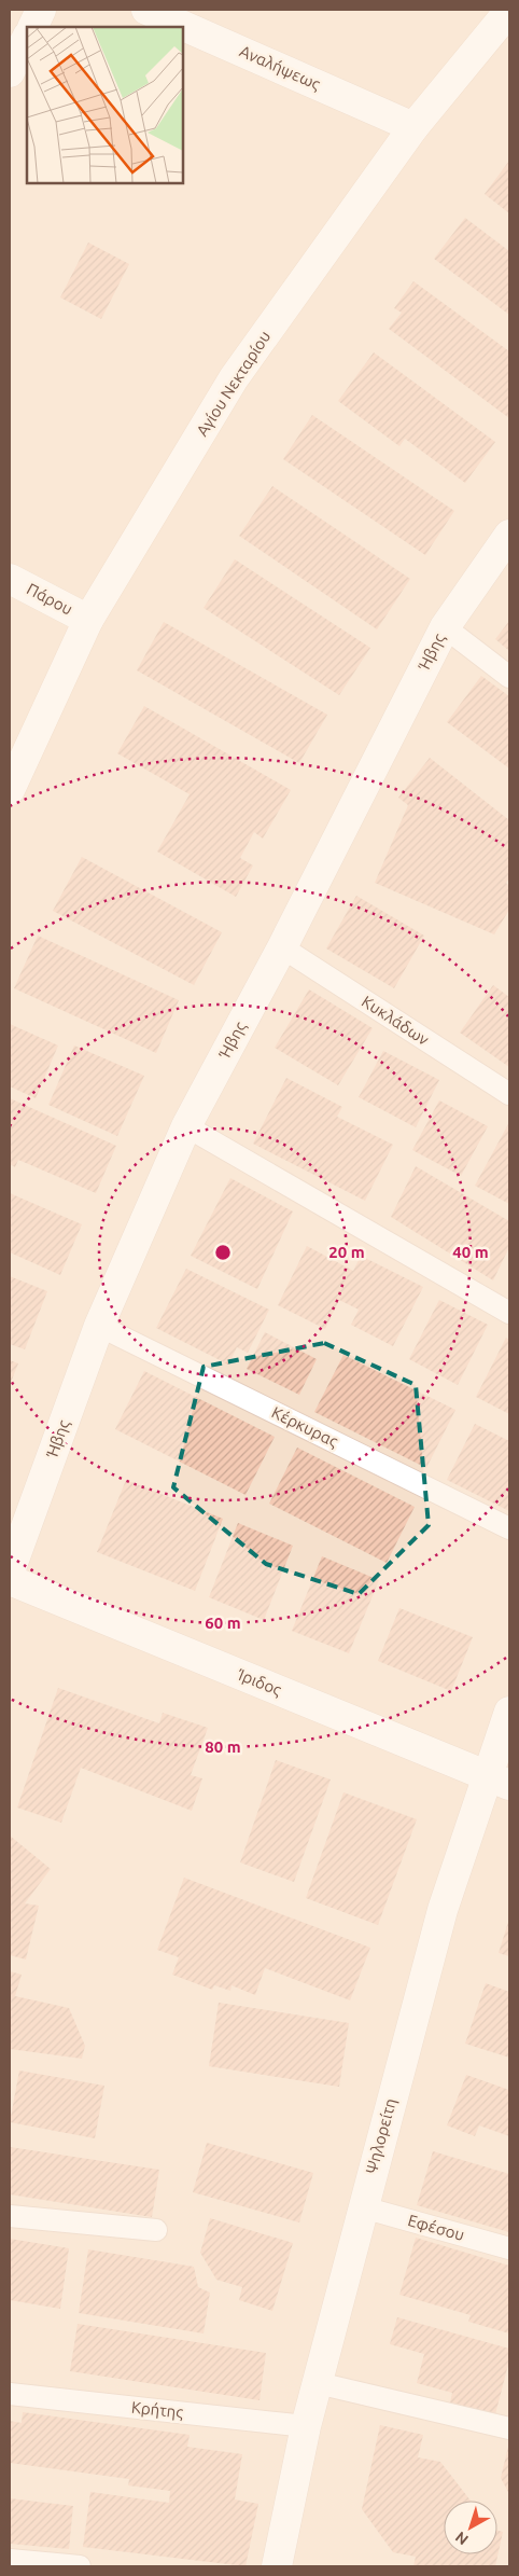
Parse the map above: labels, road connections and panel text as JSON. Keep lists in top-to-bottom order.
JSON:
{
  "streets": {
    "street": [
      "Αναλήψεως",
      "Αγίου Νεκταρίου",
      "Πάρου",
      "Ήβης",
      "Ίριδος",
      "Ψηλορείτη"
    ],
    "lane": [
      "Κυκλάδων",
      "Κέρκυρας",
      "Εφέσου",
      "Κρήτης"
    ]
  },
  "crossings": [
    ["Αναλήψεως", "Αγίου Νεκταρίου"],
    ["Αγίου Νεκταρίου", "Πάρου"],
    ["Ήβης", "Κυκλάδων"],
    ["Ήβης", "Κέρκυρας"],
    ["Ίριδος", "Ψηλορείτη"],
    ["Ψηλορείτη", "Εφέσου"],
    ["Ψηλορείτη", "Κρήτης"]
  ],
  "north": "bottom left",
  "rings": [
    "20 m",
    "40 m",
    "60 m",
    "80 m"
  ]
}
